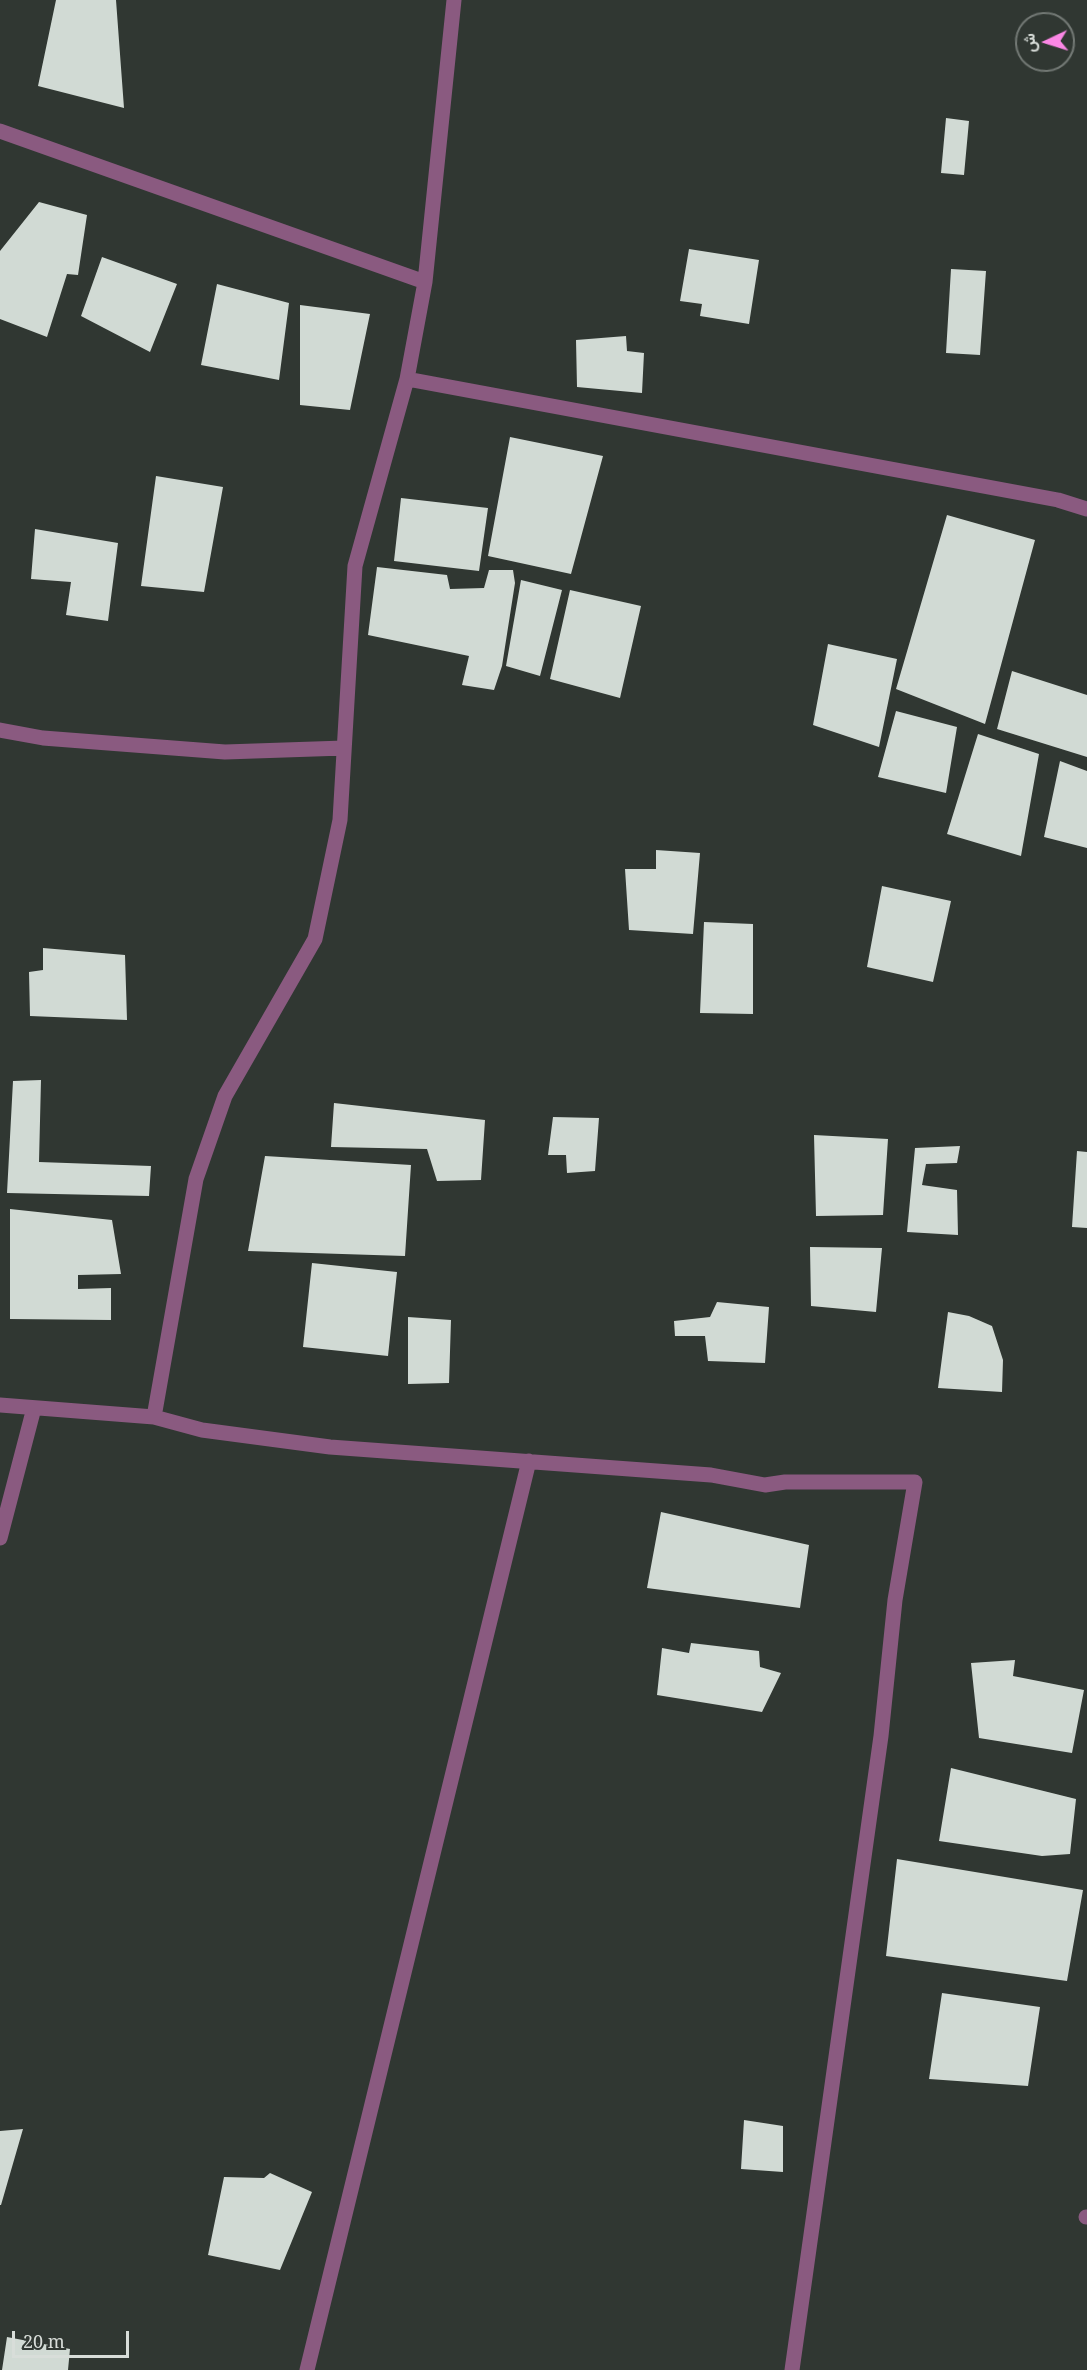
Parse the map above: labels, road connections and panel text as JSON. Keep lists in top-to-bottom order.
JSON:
{
  "scale_bar": "20 m",
  "north": "left"
}
